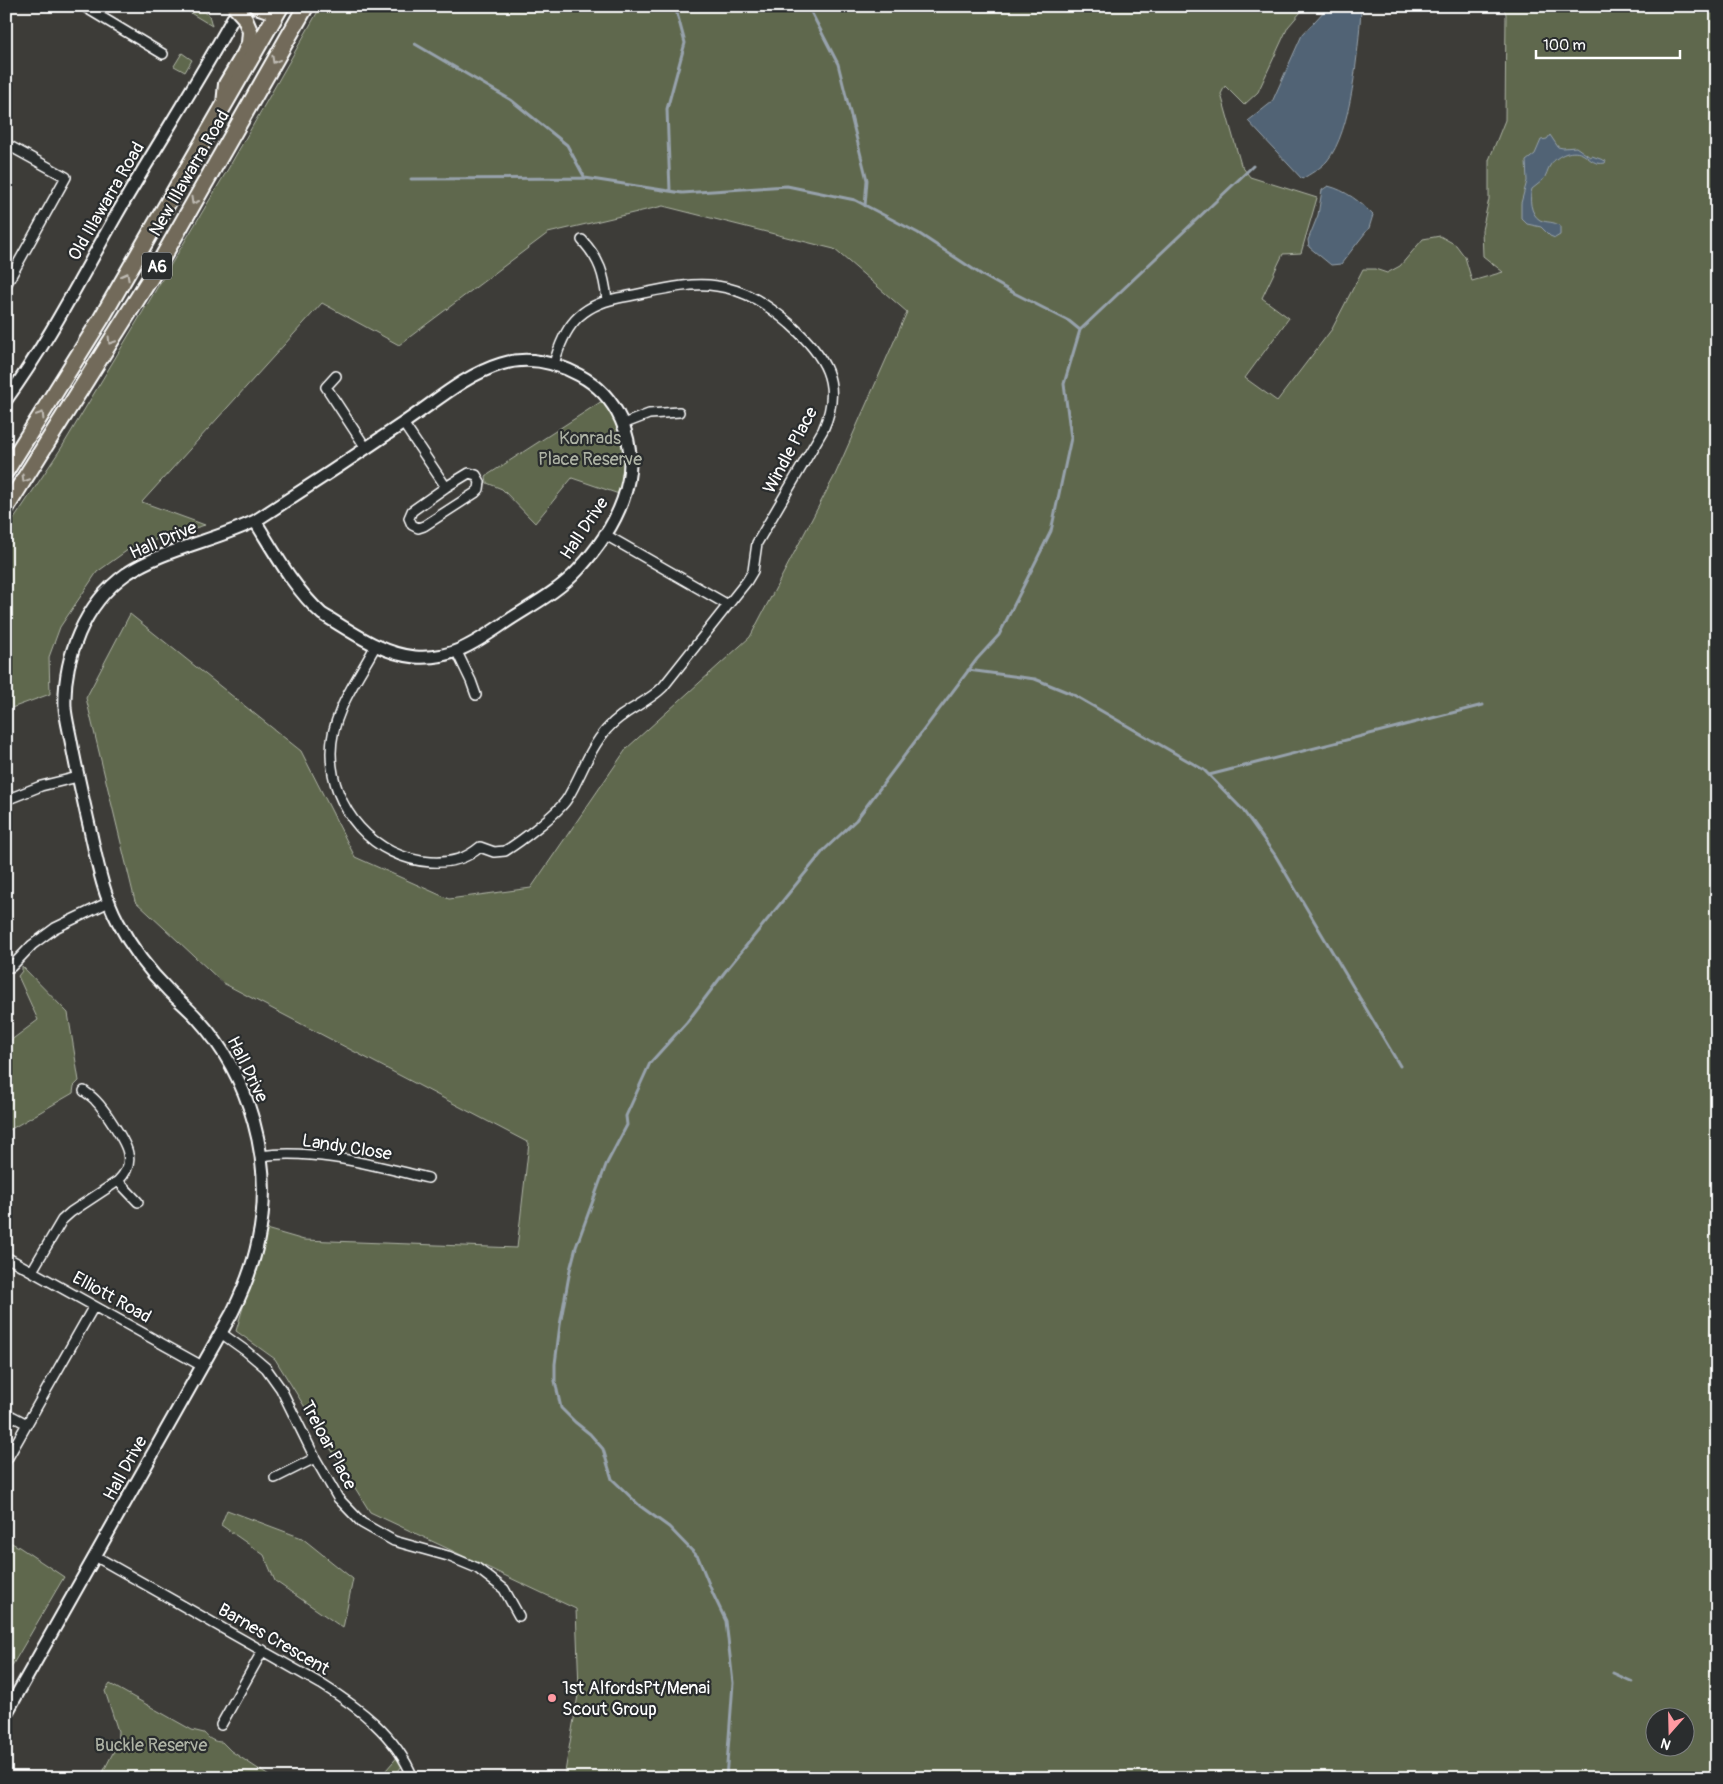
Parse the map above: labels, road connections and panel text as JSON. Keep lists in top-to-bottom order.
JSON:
{
  "streets": {
    "highway": ["New Illawarra Road", "A6"],
    "street": [
      "Old Illawarra Road",
      "Windle Place",
      "Hall Drive",
      "Landy Close",
      "Elliott Road",
      "Treloar Place",
      "Barnes Crescent"
    ]
  },
  "crossings": [
    ["Windle Place", "Hall Drive"],
    ["Hall Drive", "Landy Close"],
    ["Hall Drive", "Elliott Road"],
    ["Hall Drive", "Treloar Place"],
    ["Hall Drive", "Barnes Crescent"]
  ],
  "parks": ["Konrads Place Reserve", "Buckle Reserve"],
  "places": ["1st AlfordsPt/Menai Scout Group"],
  "scale_bar": "100 m",
  "north": "bottom"
}
